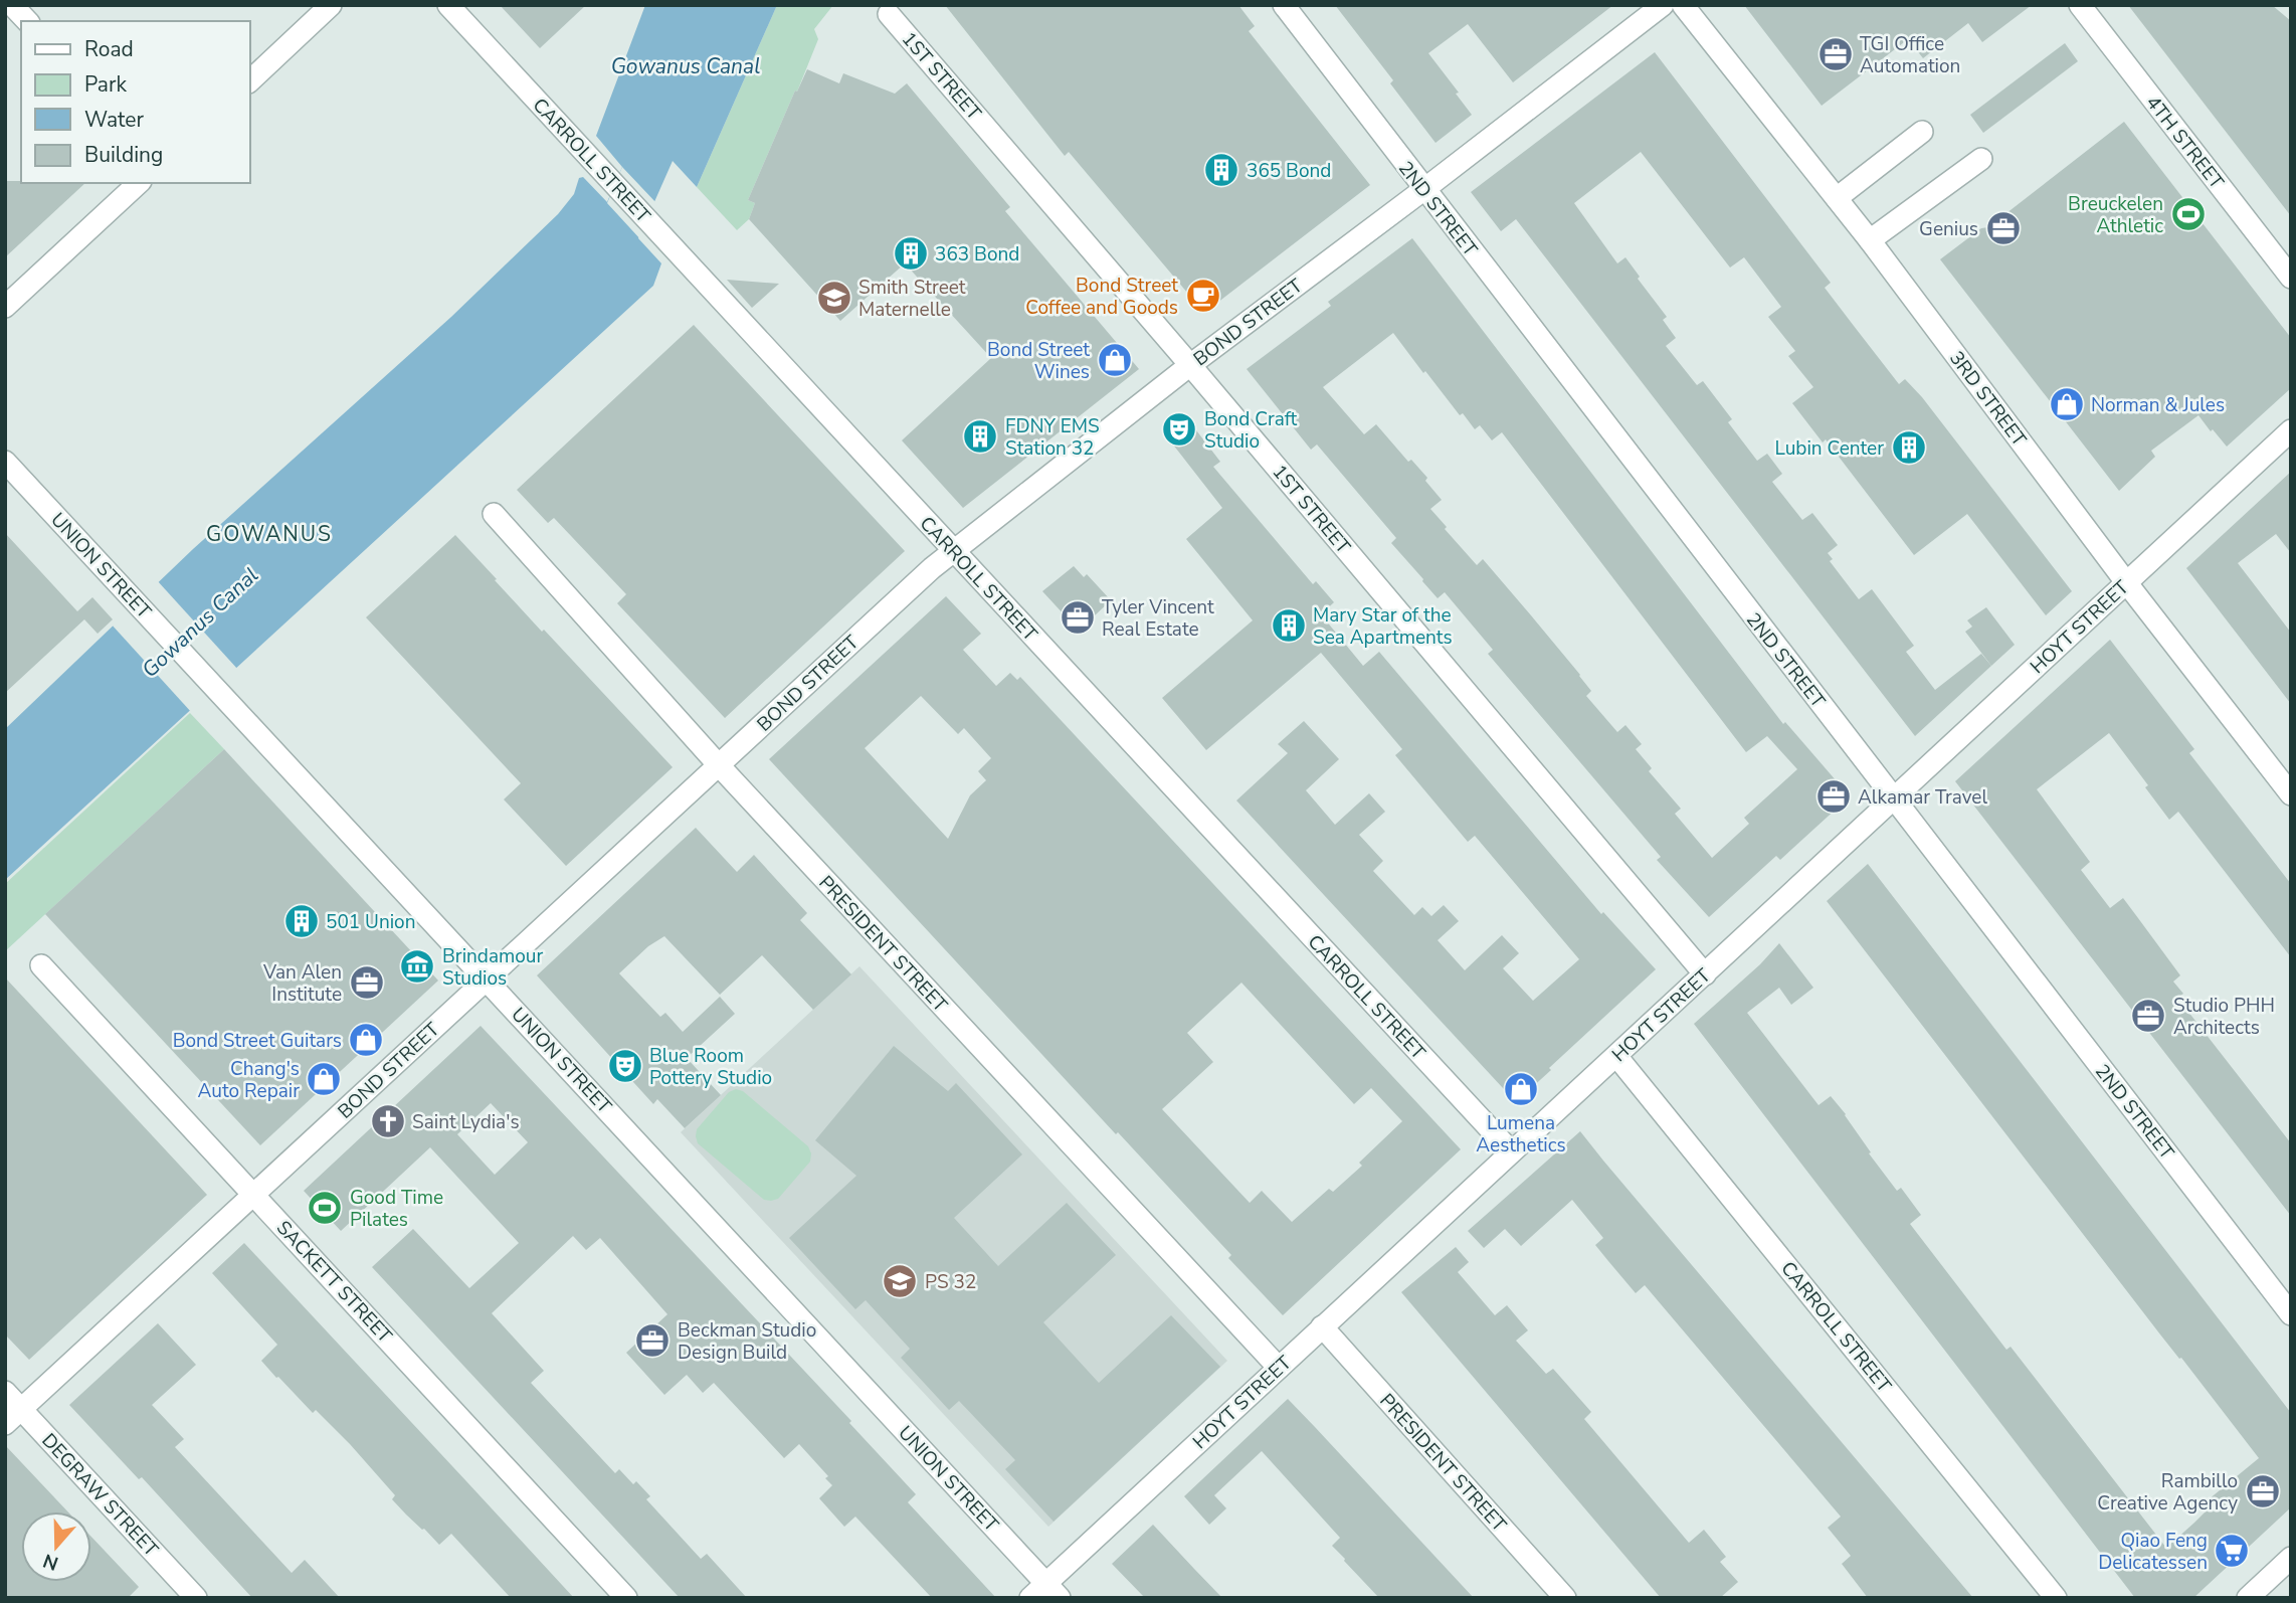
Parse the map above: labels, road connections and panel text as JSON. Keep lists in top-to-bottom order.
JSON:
{
  "streets": {
    "street": [
      "1ST STREET",
      "4TH STREET",
      "CARROLL STREET",
      "2ND STREET",
      "BOND STREET",
      "3RD STREET",
      "UNION STREET",
      "HOYT STREET",
      "PRESIDENT STREET",
      "SACKETT STREET",
      "DEGRAW STREET"
    ]
  },
  "crossings": [
    ["1ST STREET", "BOND STREET"],
    ["1ST STREET", "HOYT STREET"],
    ["CARROLL STREET", "BOND STREET"],
    ["CARROLL STREET", "HOYT STREET"],
    ["2ND STREET", "BOND STREET"],
    ["2ND STREET", "HOYT STREET"],
    ["BOND STREET", "UNION STREET"],
    ["BOND STREET", "PRESIDENT STREET"],
    ["BOND STREET", "SACKETT STREET"],
    ["BOND STREET", "DEGRAW STREET"],
    ["3RD STREET", "HOYT STREET"],
    ["UNION STREET", "HOYT STREET"],
    ["HOYT STREET", "PRESIDENT STREET"]
  ],
  "districts": ["GOWANUS"],
  "water": ["Gowanus Canal"],
  "places": {
    "office": [
      "TGI Office Automation",
      "Genius",
      "Tyler Vincent Real Estate",
      "Alkamar Travel",
      "Van Alen Institute",
      "Studio PHH Architects",
      "Beckman Studio Design Build",
      "Rambillo Creative Agency"
    ],
    "building": [
      "365 Bond",
      "363 Bond",
      "FDNY EMS Station 32",
      "Lubin Center",
      "Mary Star of the Sea Apartments",
      "501 Union"
    ],
    "sports": ["Breuckelen Athletic", "Good Time Pilates"],
    "cafe": ["Bond Street Coffee and Goods"],
    "school or university": ["Smith Street Maternelle", "PS 32"],
    "shop": [
      "Bond Street Wines",
      "Norman & Jules",
      "Bond Street Guitars",
      "Chang's Auto Repair",
      "Lumena Aesthetics"
    ],
    "theatre": ["Bond Craft Studio", "Blue Room Pottery Studio"],
    "museum": ["Brindamour Studios"],
    "church": ["Saint Lydia's"],
    "supermarket": ["Qiao Feng Delicatessen"]
  },
  "legend": [
    "Road",
    "Park",
    "Water",
    "Building"
  ],
  "north": "bottom"
}
